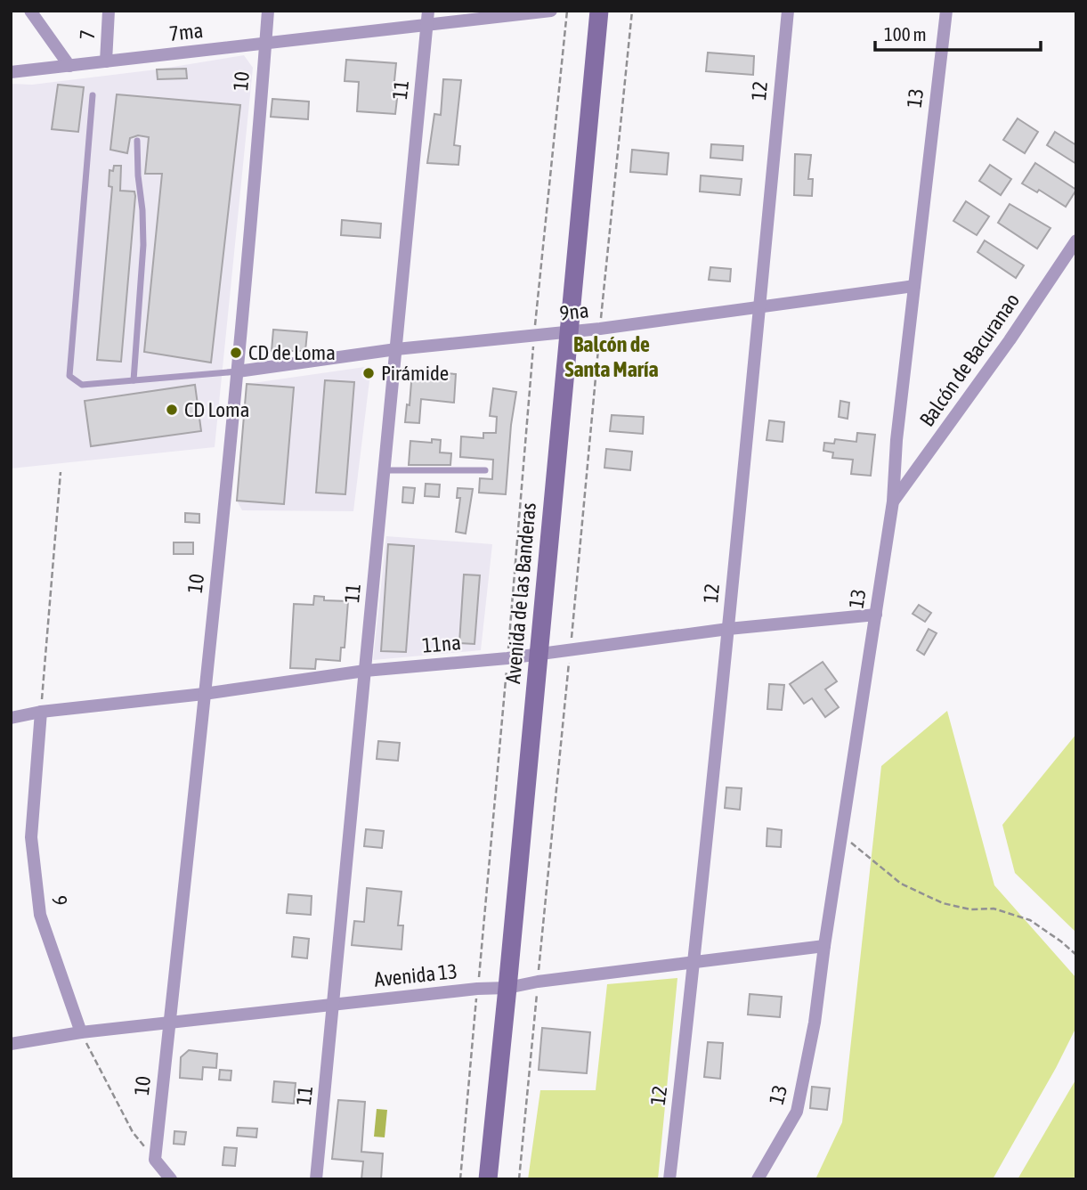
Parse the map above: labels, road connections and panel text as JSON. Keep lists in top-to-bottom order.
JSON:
{
  "streets": {
    "street": [
      "7ma",
      "7",
      "10",
      "11",
      "12",
      "13",
      "9na",
      "Balcón de Bacuranao",
      "Avenida de las Banderas",
      "11na",
      "9",
      "Avenida 13"
    ]
  },
  "crossings": [
    ["7ma", "7"],
    ["7ma", "10"],
    ["7ma", "11"],
    ["10", "9na"],
    ["10", "11na"],
    ["10", "Avenida 13"],
    ["11", "9na"],
    ["11", "11na"],
    ["11", "Avenida 13"],
    ["12", "9na"],
    ["12", "11na"],
    ["12", "Avenida 13"],
    ["13", "9na"],
    ["13", "Balcón de Bacuranao"],
    ["13", "11na"],
    ["13", "Avenida 13"],
    ["9na", "Avenida de las Banderas"],
    ["Avenida de las Banderas", "11na"],
    ["Avenida de las Banderas", "Avenida 13"],
    ["11na", "9"],
    ["9", "Avenida 13"]
  ],
  "districts": ["Balcón de Santa María"],
  "places": ["CD de Loma", "Pirámide", "CD Loma"],
  "scale_bar": "100 m"
}
